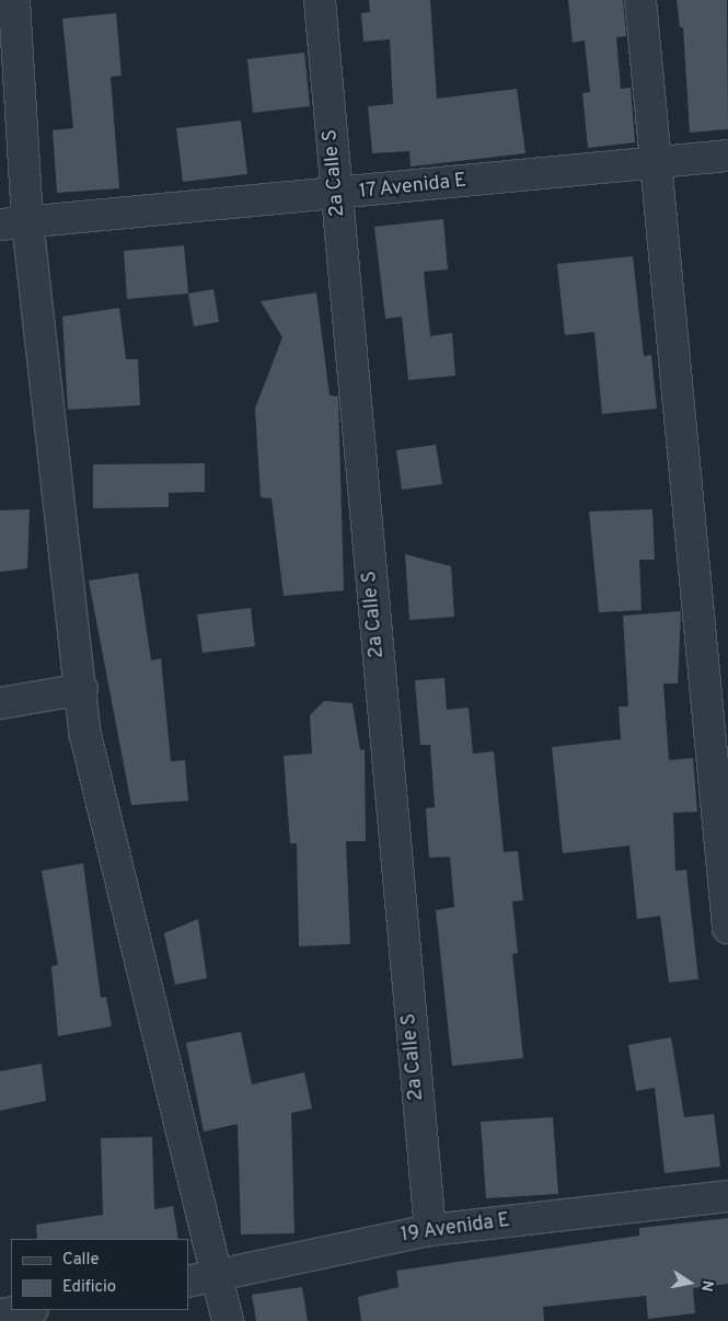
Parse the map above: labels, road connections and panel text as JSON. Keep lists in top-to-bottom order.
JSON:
{
  "streets": {
    "street": ["2a Calle S", "17 Avenida E", "19 Avenida E"]
  },
  "crossings": [
    ["2a Calle S", "17 Avenida E"],
    ["2a Calle S", "19 Avenida E"]
  ],
  "legend": ["Calle", "Edificio"],
  "north": "right"
}
